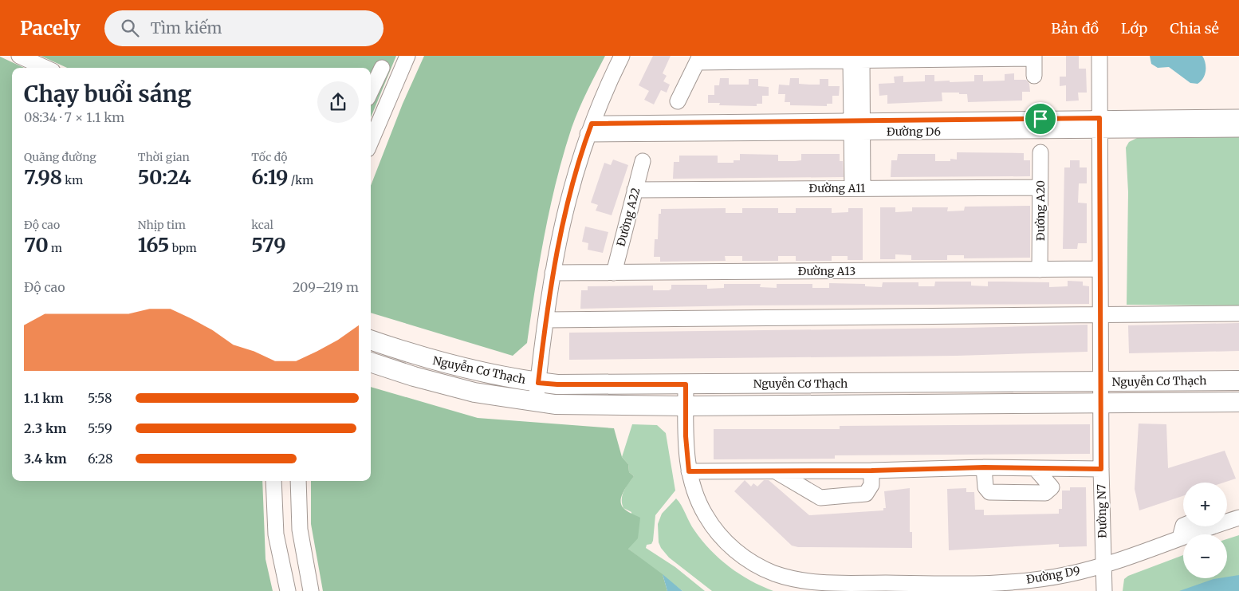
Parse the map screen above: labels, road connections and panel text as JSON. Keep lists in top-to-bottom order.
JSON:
{
  "streets": {
    "main road": ["Nguyễn Cơ Thạch"],
    "street": [
      "Đường D6",
      "Đường A11",
      "Đường A20",
      "Đường A22",
      "Đường A13",
      "Đường N7",
      "Đường D9"
    ]
  },
  "crossings": [
    ["Đường D6", "Đường N7"],
    ["Đường A11", "Đường A20"],
    ["Đường A11", "Đường A22"],
    ["Đường A20", "Đường A13"],
    ["Đường A22", "Đường A13"],
    ["Đường A13", "Đường N7"],
    ["Nguyễn Cơ Thạch", "Đường N7"],
    ["Nguyễn Cơ Thạch", "Đường D9"],
    ["Đường N7", "Đường D9"]
  ],
  "page": {
    "header": "Pacely",
    "search": "Tìm kiếm",
    "nav": ["Bản đồ", "Lớp", "Chia sẻ"],
    "heading": ["Chạy buổi sáng", "08:34 · 7 × 1.1 km"],
    "stats": [
      ["Quãng đường", "7.98 km"],
      ["Thời gian", "50:24"],
      ["Tốc độ", "6:19 /km"],
      ["Độ cao", "70 m"],
      ["Nhịp tim", "165 bpm"],
      ["kcal", "579"]
    ],
    "chart": ["Độ cao", "209–219 m"],
    "list": [
      {
        "name": "1.1 km",
        "note": "5:58"
      },
      {
        "name": "2.3 km",
        "note": "5:59"
      },
      {
        "name": "3.4 km",
        "note": "6:28"
      }
    ],
    "map_buttons": ["+", "−"]
  }
}
